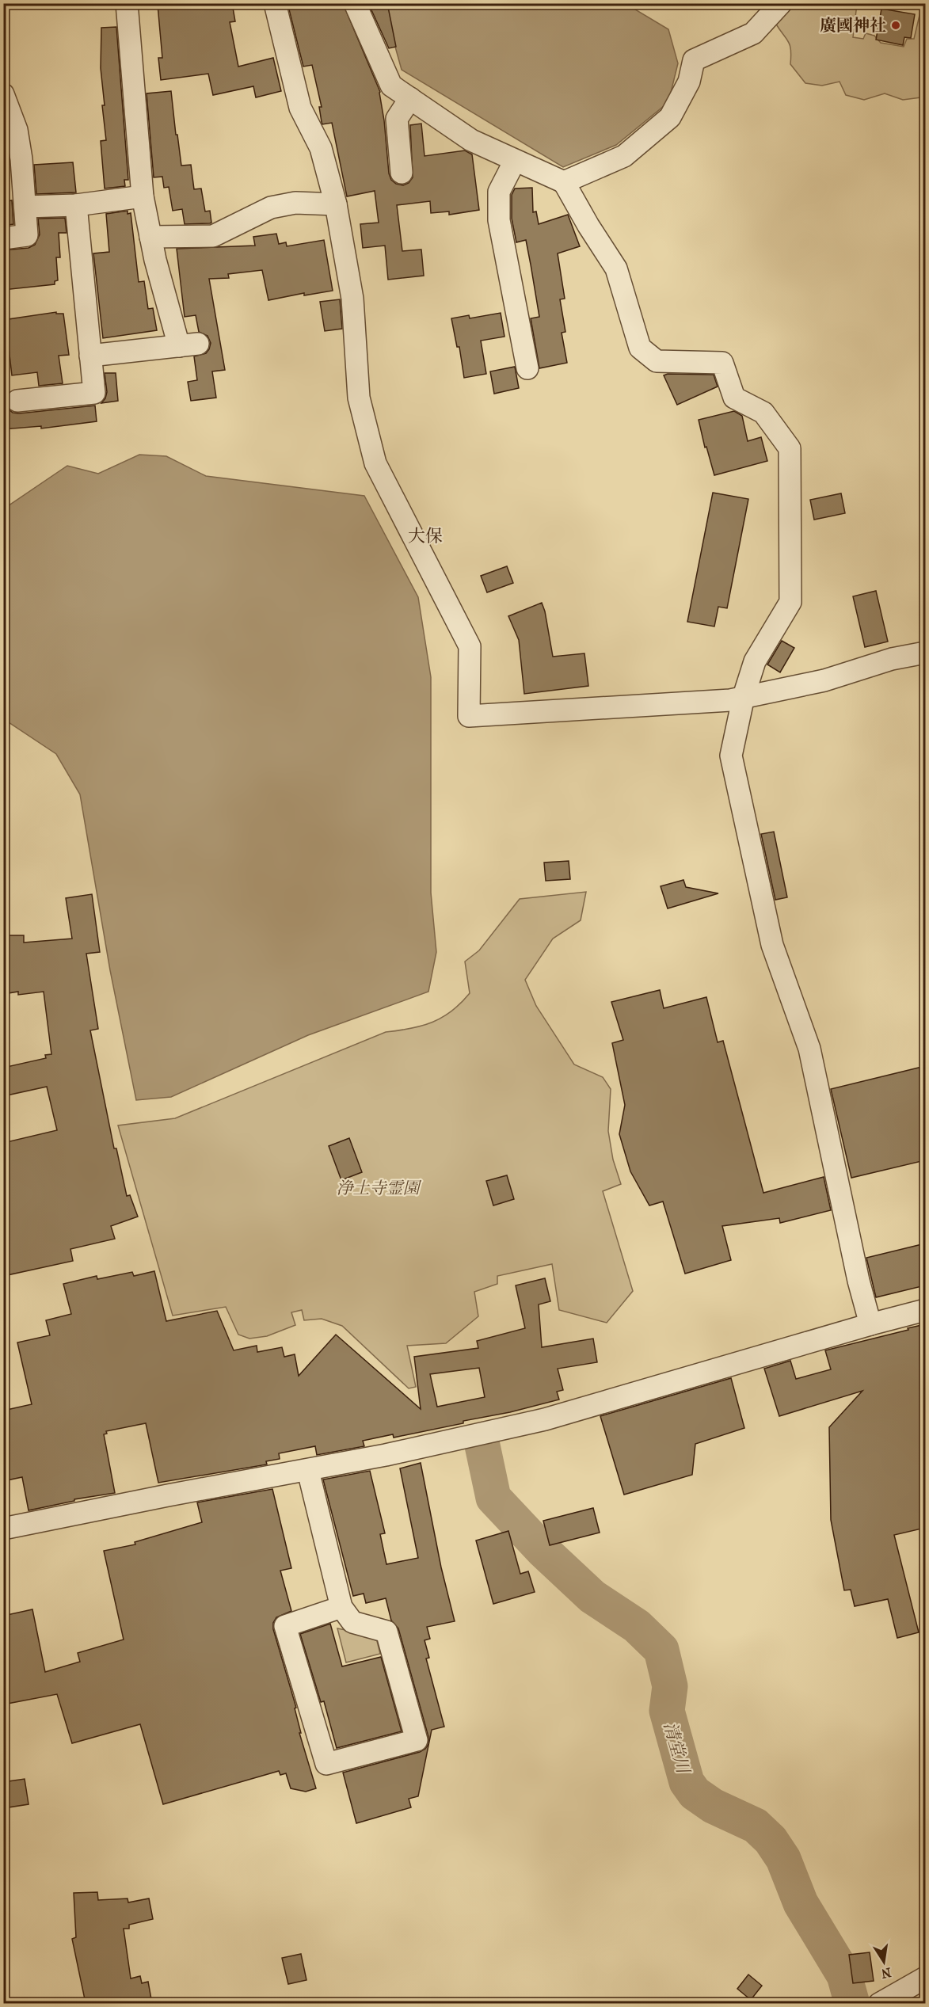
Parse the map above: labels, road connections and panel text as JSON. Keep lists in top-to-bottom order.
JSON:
{
  "districts": ["大保"],
  "water": ["清堂川"],
  "parks": ["浄土寺霊園"],
  "places": ["廣國神社"],
  "north": "bottom"
}
